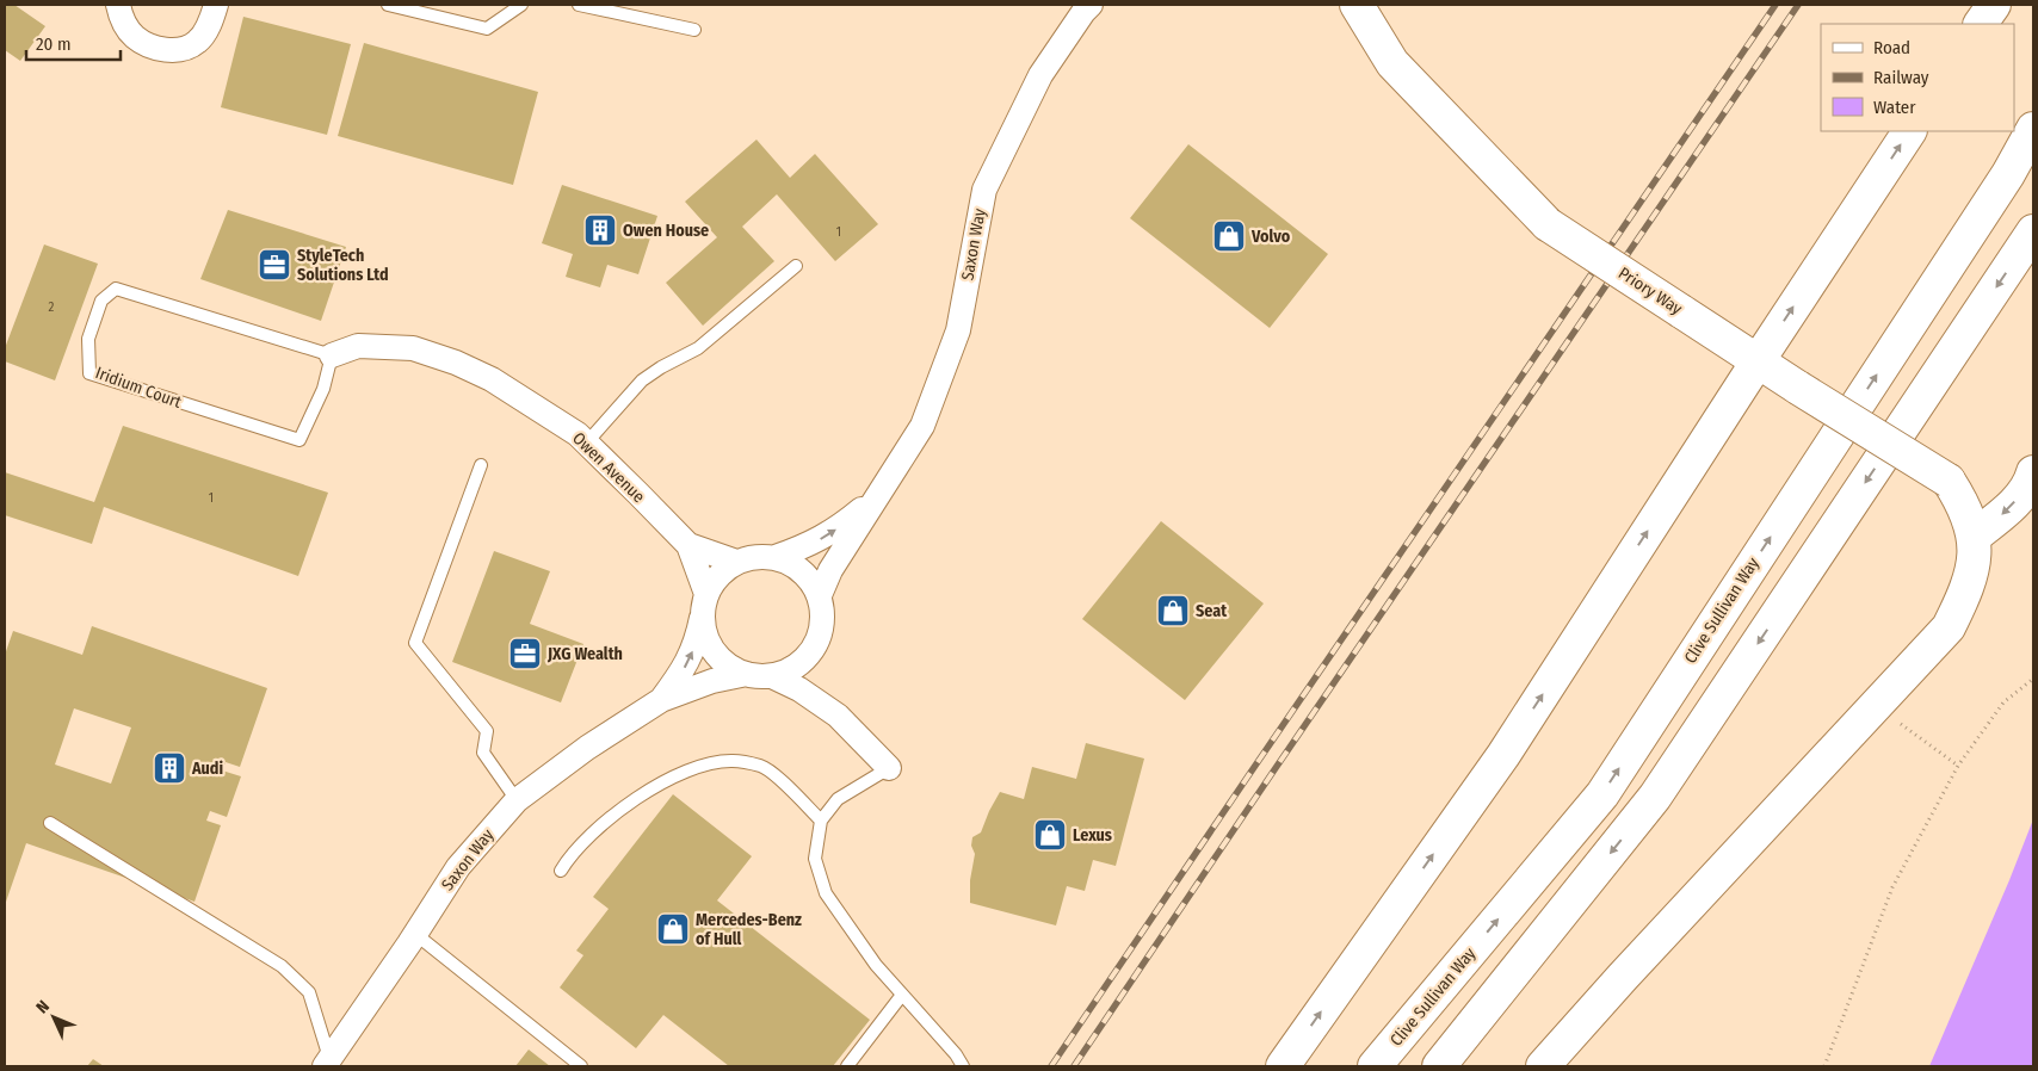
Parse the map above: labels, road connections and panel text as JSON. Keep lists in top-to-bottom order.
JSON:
{
  "streets": {
    "main road": ["Priory Way", "Clive Sullivan Way"],
    "street": ["Saxon Way", "Owen Avenue"],
    "lane": ["Iridium Court"]
  },
  "crossings": [
    ["Saxon Way", "Owen Avenue"],
    ["Iridium Court", "Owen Avenue"]
  ],
  "places": {
    "building": ["Owen House", "Audi"],
    "shop": [
      "Volvo",
      "Seat",
      "Lexus",
      "Mercedes-Benz of Hull"
    ],
    "office": ["StyleTech Solutions Ltd", "JXG Wealth"]
  },
  "house_numbers": ["1", "2", "1"],
  "legend": ["Road", "Railway", "Water"],
  "scale_bar": "20 m",
  "north": "top left"
}
